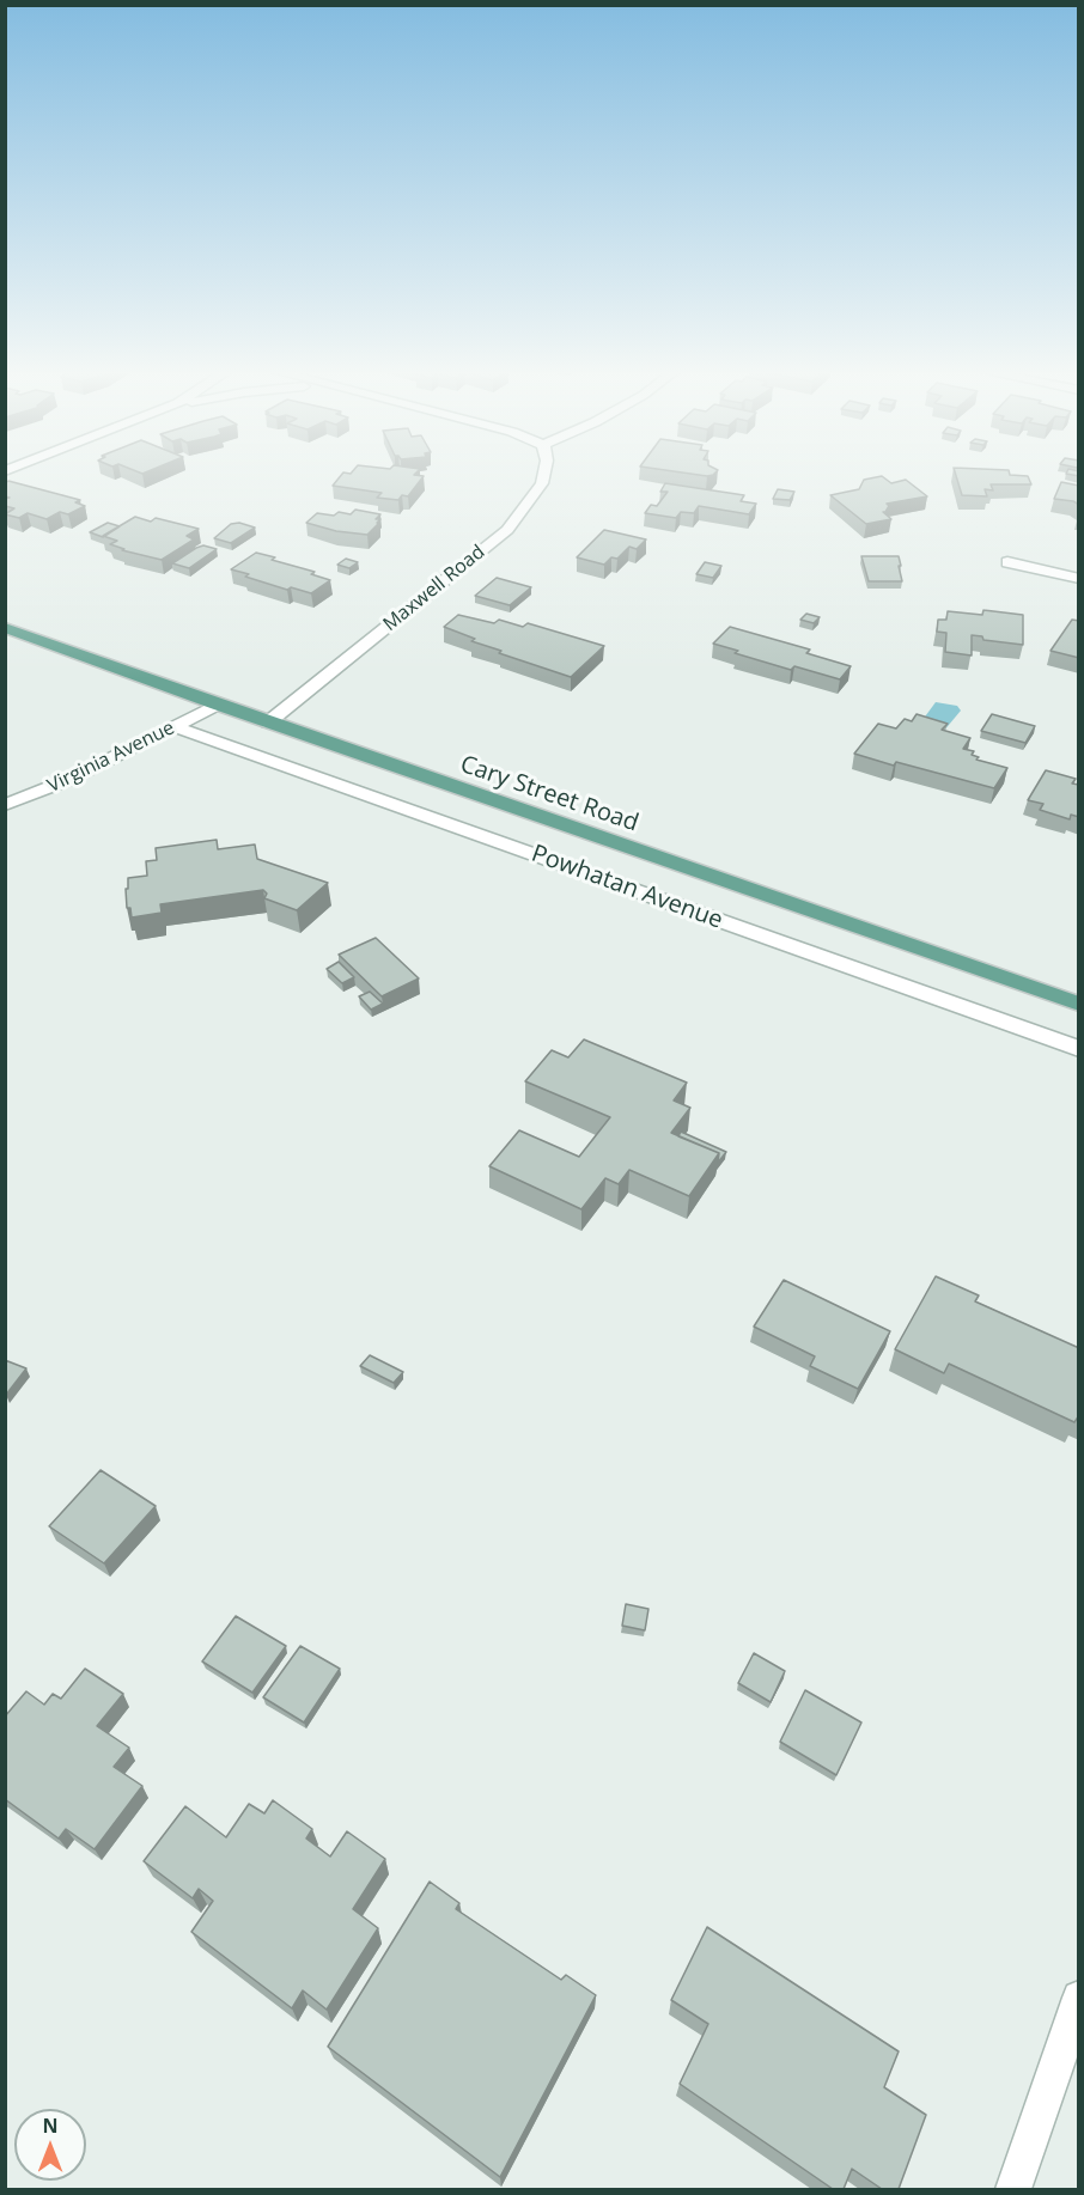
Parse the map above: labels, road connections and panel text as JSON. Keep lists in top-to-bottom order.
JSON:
{
  "streets": {
    "main road": ["Cary Street Road"],
    "street": ["Maxwell Road", "Virginia Avenue", "Powhatan Avenue"]
  },
  "crossings": [
    ["Maxwell Road", "Cary Street Road"],
    ["Virginia Avenue", "Cary Street Road"],
    ["Virginia Avenue", "Powhatan Avenue"]
  ],
  "north": "top"
}
